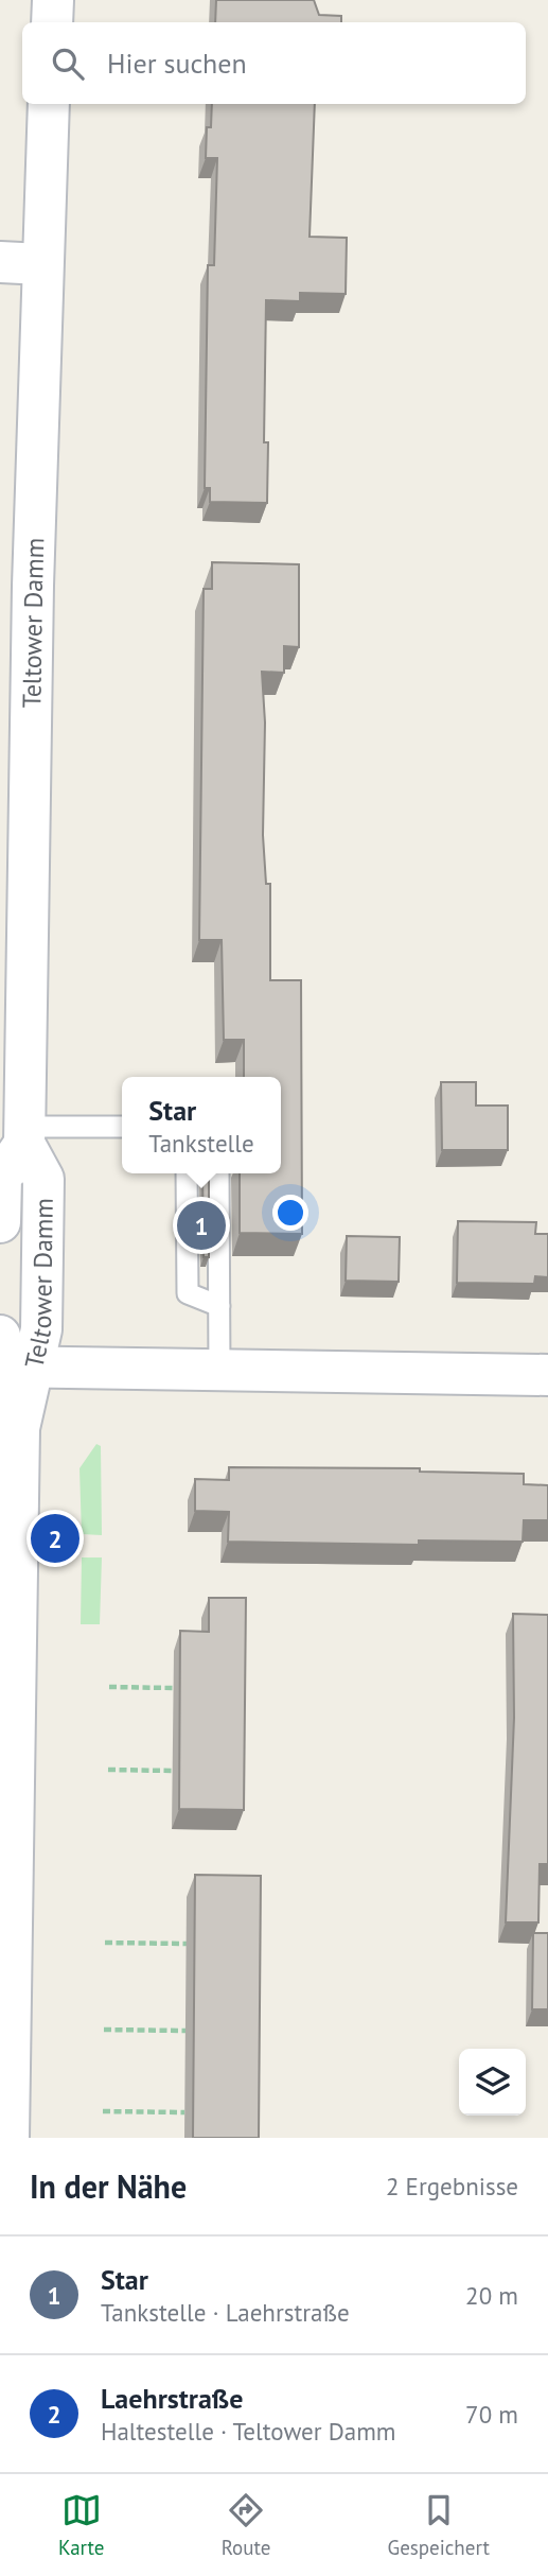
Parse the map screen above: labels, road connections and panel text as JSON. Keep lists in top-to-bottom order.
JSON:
{
  "streets": {
    "main road": ["Teltower Damm"]
  },
  "page": {
    "search": "Hier suchen",
    "popup": ["Star", "Tankstelle"],
    "pins": ["1", "2"],
    "heading": ["In der Nähe", "2 Ergebnisse"],
    "list": [
      {
        "mark": "1",
        "name": "Star",
        "note": "Tankstelle · Laehrstraße",
        "value": "20 m"
      },
      {
        "mark": "2",
        "name": "Laehrstraße",
        "note": "Haltestelle · Teltower Damm",
        "value": "70 m"
      }
    ],
    "nav": ["Karte", "Route", "Gespeichert"]
  }
}
